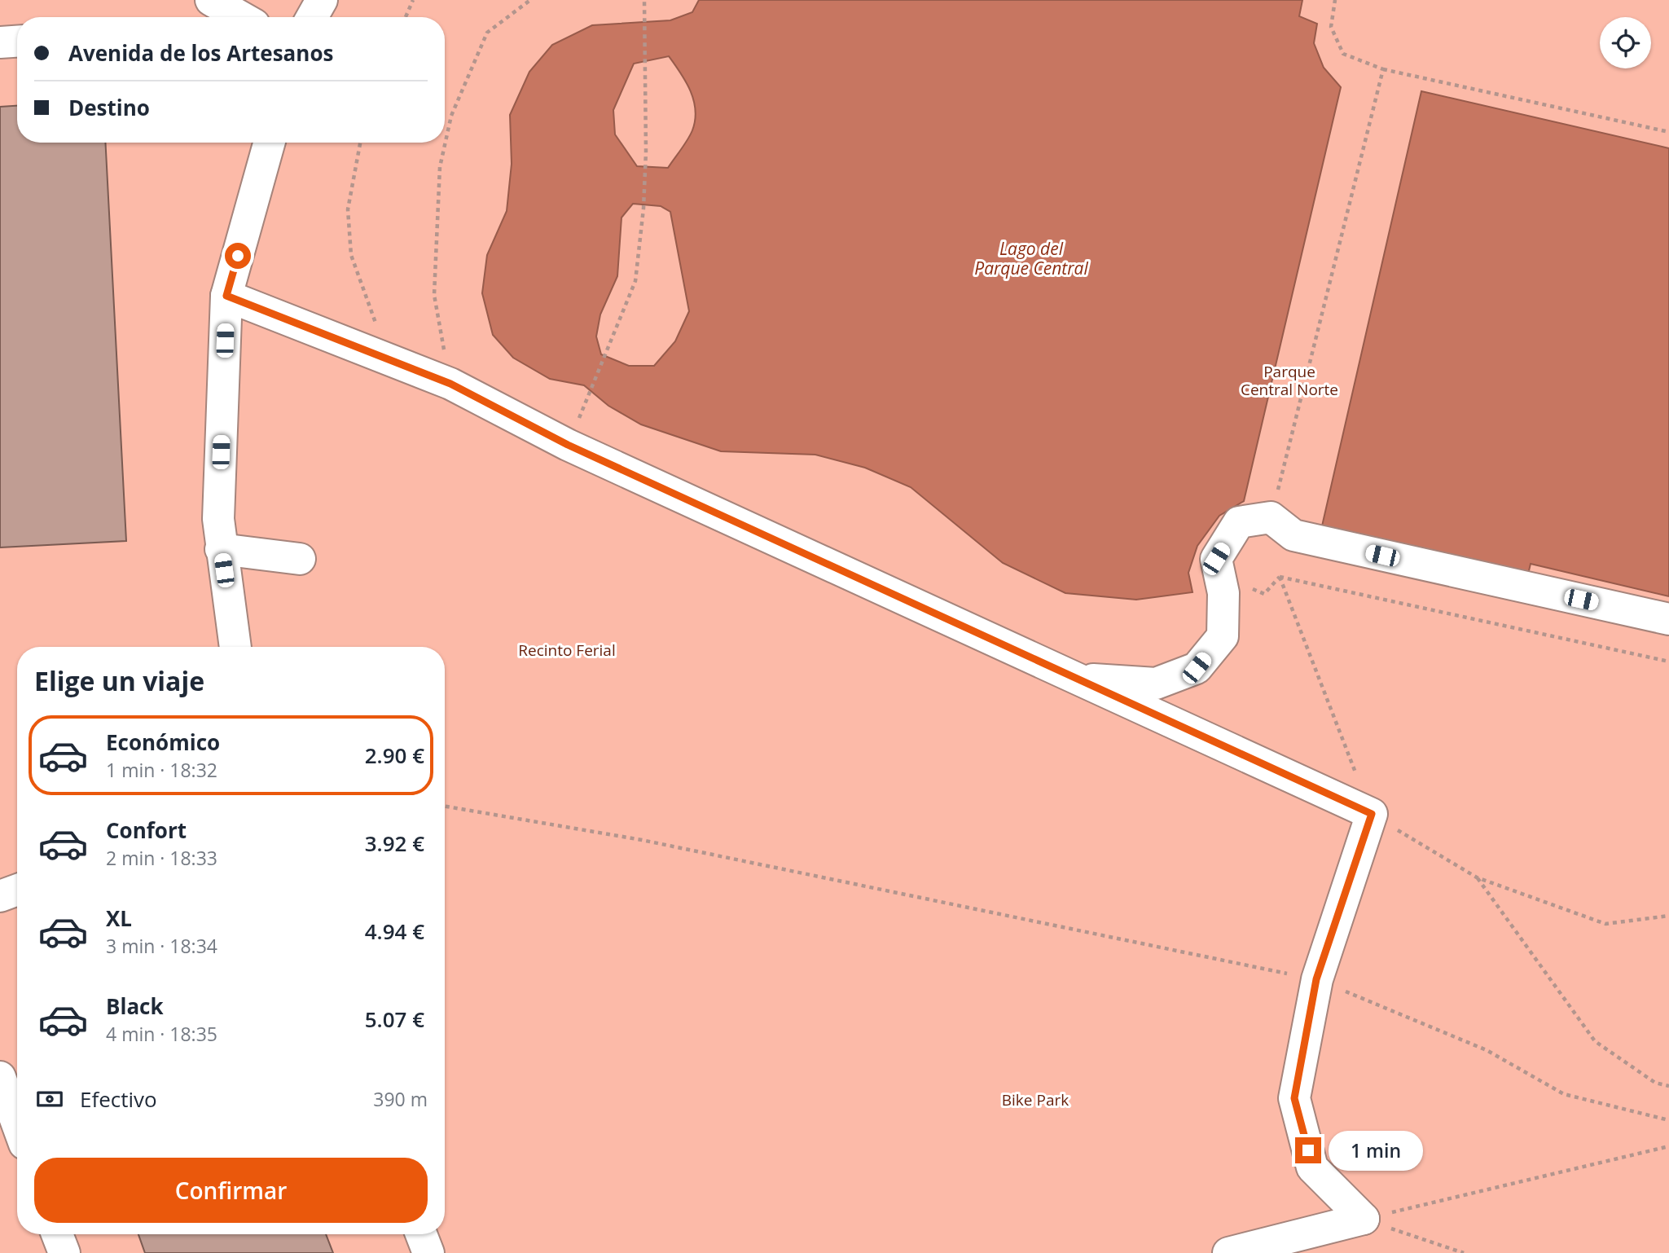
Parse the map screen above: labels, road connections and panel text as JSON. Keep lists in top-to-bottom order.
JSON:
{
  "water": ["Lago del Parque Central"],
  "parks": ["Parque Central Norte", "Recinto Ferial", "Bike Park"],
  "page": {
    "banner": ["Avenida de los Artesanos", "Destino"],
    "heading": "Elige un viaje",
    "list": [
      {
        "name": "Económico",
        "note": "1 min · 18:32",
        "value": "2.90 €"
      },
      {
        "name": "Confort",
        "note": "2 min · 18:33",
        "value": "3.92 €"
      },
      {
        "name": "XL",
        "note": "3 min · 18:34",
        "value": "4.94 €"
      },
      {
        "name": "Black",
        "note": "4 min · 18:35",
        "value": "5.07 €"
      }
    ],
    "pay": ["Efectivo", "390 m"],
    "bubble": "1 min",
    "buttons": "Confirmar"
  }
}
